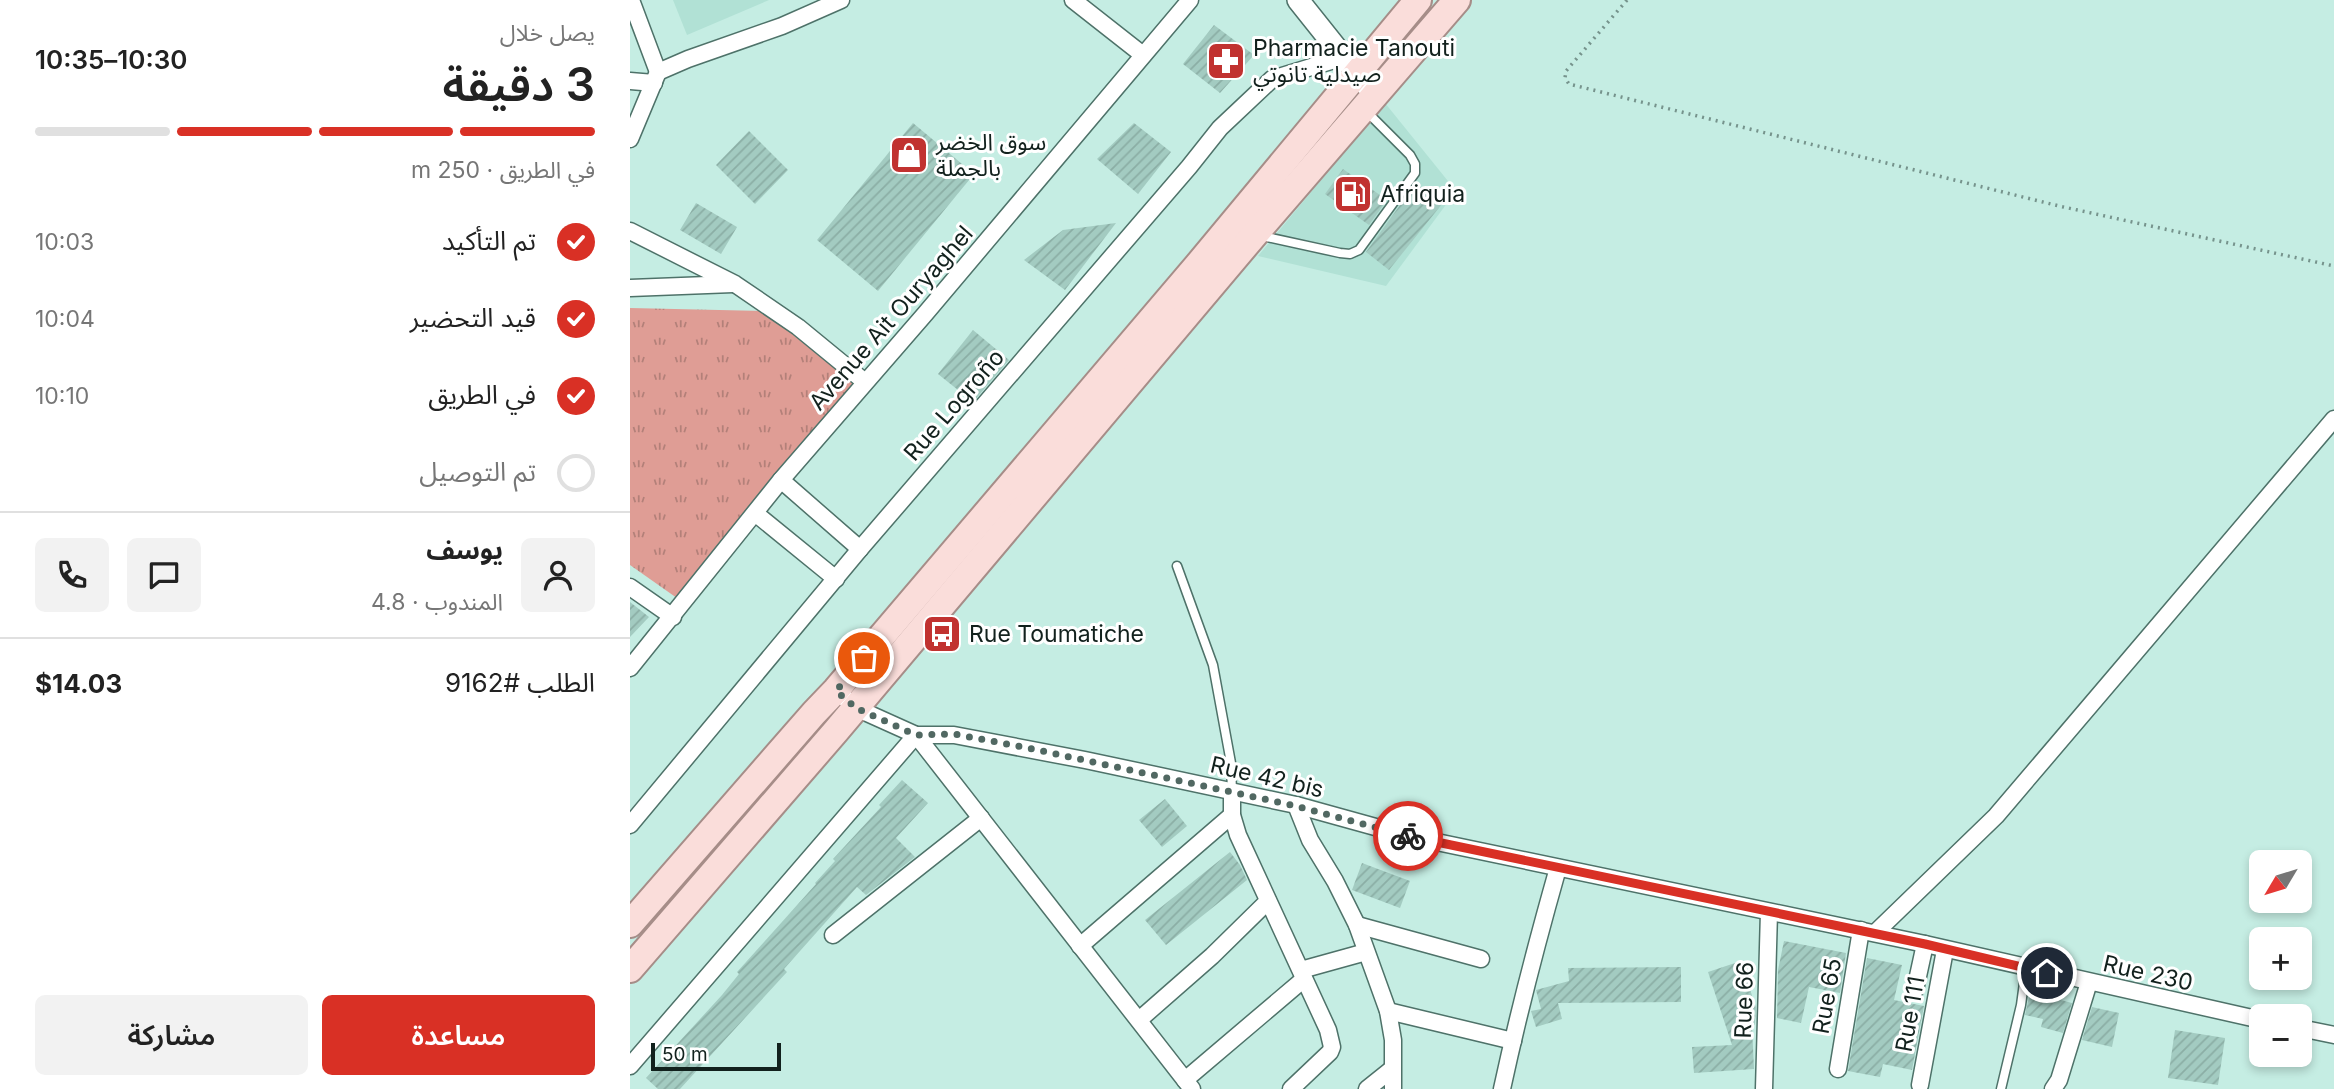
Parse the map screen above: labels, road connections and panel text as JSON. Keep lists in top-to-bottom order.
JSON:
{
  "streets": {
    "street": [
      "Avenue Ait Ouryaghel",
      "Rue Logroño",
      "Rue 42 bis",
      "Rue 230",
      "Rue 65",
      "Rue 66",
      "Rue 111"
    ]
  },
  "crossings": [
    ["Rue 42 bis", "Rue 230"],
    ["Rue 42 bis", "Rue 65"],
    ["Rue 42 bis", "Rue 66"],
    ["Rue 230", "Rue 65"],
    ["Rue 230", "Rue 111"]
  ],
  "places": {
    "pharmacy": ["Pharmacie Tanouti صيدلية تانوتي"],
    "shop": ["سوق الخضر بالجملة"],
    "fuel station": ["Afriquia"],
    "bus stop": ["Rue Toumatiche"]
  },
  "scale_bar": "50 m",
  "north": "bottom left",
  "page": {
    "heading": ["3 دقيقة", "يصل خلال", "10:30–10:35"],
    "panel": [
      "يوسف",
      "المندوب · 4.8",
      "الطلب #9162",
      "$14.03"
    ],
    "bar": "في الطريق · 250 m",
    "list": [
      ["تم التأكيد", "10:03"],
      ["قيد التحضير", "10:04"],
      ["في الطريق", "10:10"],
      "تم التوصيل"
    ],
    "map_buttons": ["+", "−"],
    "buttons": ["مساعدة", "مشاركة"],
    "scale": "50 m"
  }
}
